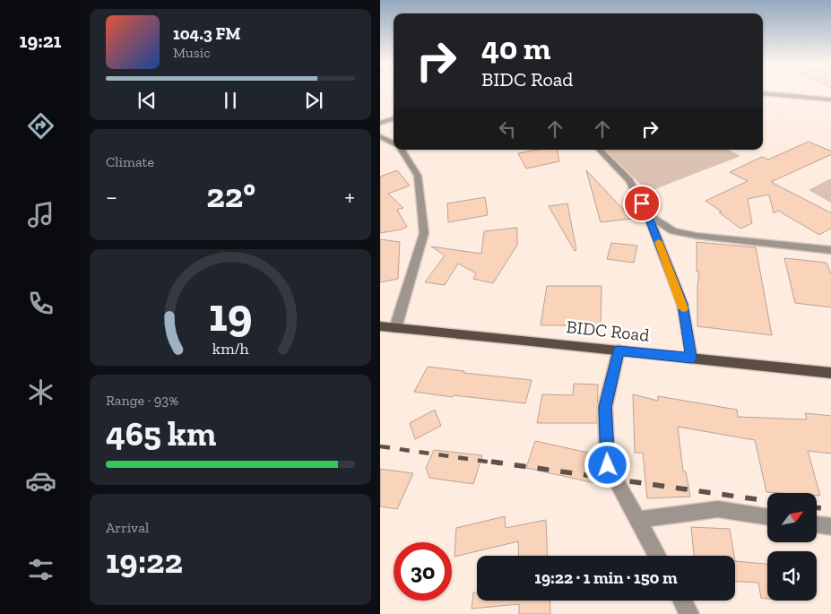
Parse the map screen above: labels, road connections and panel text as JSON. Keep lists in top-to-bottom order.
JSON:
{
  "streets": {
    "main road": ["BIDC Road"]
  },
  "north": "top right",
  "page": {
    "tabs": "19:21",
    "turn": ["40 m", "BIDC Road"],
    "song": ["104.3 FM", "Music"],
    "tile": [
      "Climate",
      ["Range · 93%", "465 km"],
      ["Arrival", "19:22"]
    ],
    "heat": ["−", "22°", "+"],
    "limit": "30",
    "trip": "19:22 · 1 min · 150 m",
    "gauge": ["19", "km/h"]
  }
}
